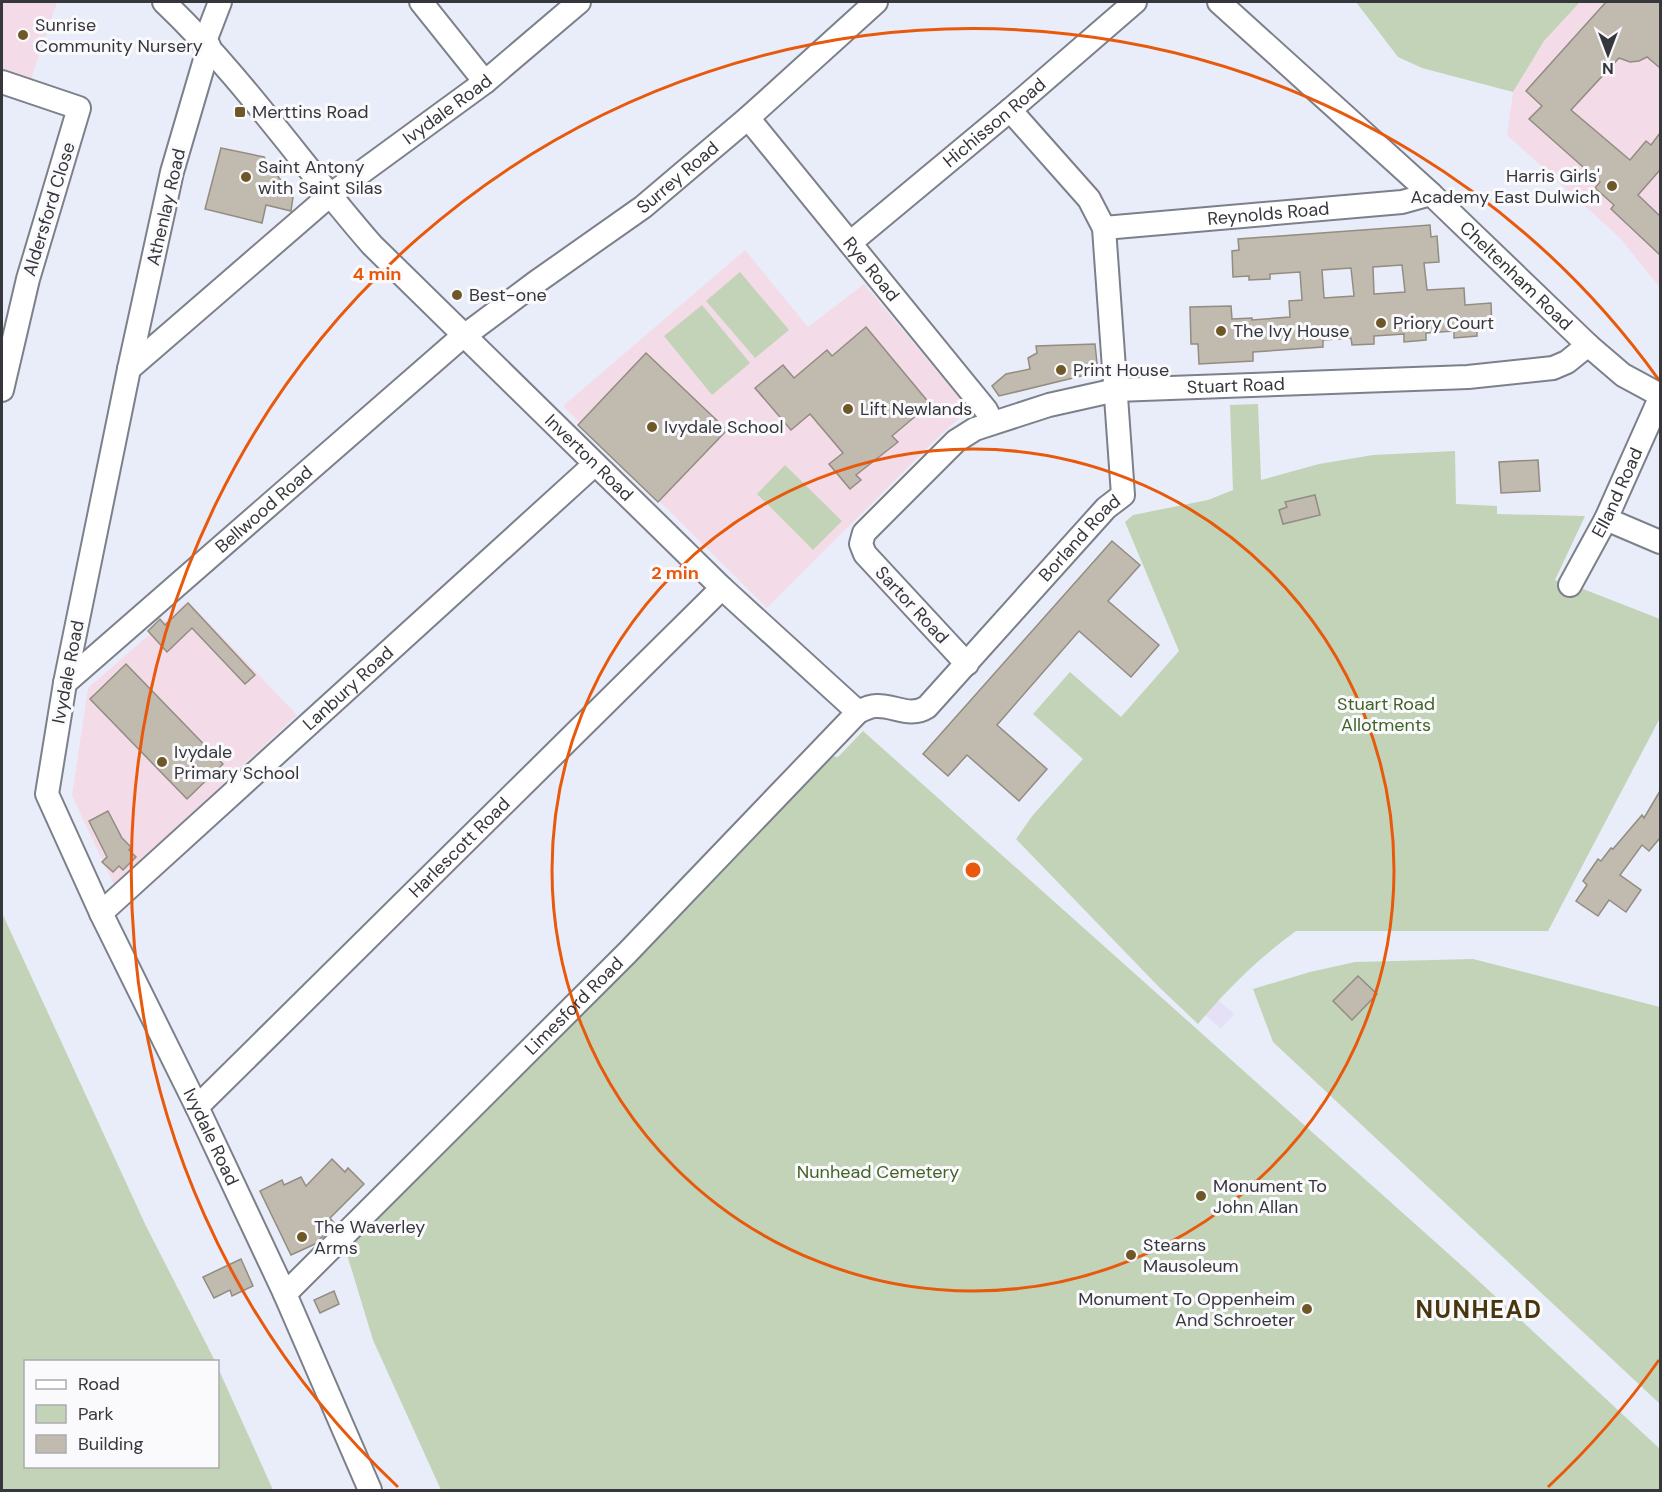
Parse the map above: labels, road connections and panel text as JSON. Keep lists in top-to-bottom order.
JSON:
{
  "streets": {
    "street": [
      "Ivydale Road",
      "Hichisson Road",
      "Surrey Road",
      "Athenlay Road",
      "Aldersford Close",
      "Reynolds Road",
      "Rye Road",
      "Cheltenham Road",
      "Stuart Road",
      "Inverton Road",
      "Elland Road",
      "Bellwood Road",
      "Borland Road",
      "Sartor Road",
      "Lanbury Road",
      "Harlescott Road",
      "Limesford Road"
    ]
  },
  "crossings": [
    ["Ivydale Road", "Athenlay Road"],
    ["Ivydale Road", "Inverton Road"],
    ["Ivydale Road", "Bellwood Road"],
    ["Ivydale Road", "Lanbury Road"],
    ["Ivydale Road", "Harlescott Road"],
    ["Ivydale Road", "Limesford Road"],
    ["Hichisson Road", "Rye Road"],
    ["Hichisson Road", "Borland Road"],
    ["Surrey Road", "Rye Road"],
    ["Surrey Road", "Inverton Road"],
    ["Surrey Road", "Bellwood Road"],
    ["Reynolds Road", "Cheltenham Road"],
    ["Reynolds Road", "Borland Road"],
    ["Rye Road", "Stuart Road"],
    ["Cheltenham Road", "Stuart Road"],
    ["Cheltenham Road", "Elland Road"],
    ["Stuart Road", "Borland Road"],
    ["Stuart Road", "Sartor Road"],
    ["Inverton Road", "Bellwood Road"],
    ["Inverton Road", "Borland Road"],
    ["Inverton Road", "Lanbury Road"],
    ["Inverton Road", "Harlescott Road"],
    ["Inverton Road", "Limesford Road"],
    ["Borland Road", "Sartor Road"],
    ["Borland Road", "Limesford Road"]
  ],
  "districts": ["NUNHEAD"],
  "parks": ["Stuart Road Allotments", "Nunhead Cemetery"],
  "places": {
    "other": [
      "Sunrise Community Nursery",
      "Saint Antony with Saint Silas",
      "Harris Girls' Academy East Dulwich",
      "Best-one",
      "Priory Court",
      "The Ivy House",
      "Print House",
      "Lift Newlands",
      "Ivydale School",
      "Ivydale Primary School",
      "Monument To John Allan",
      "The Waverley Arms",
      "Stearns Mausoleum",
      "Monument To Oppenheim And Schroeter"
    ],
    "transit": ["Merttins Road"]
  },
  "legend": ["Road", "Park", "Building"],
  "north": "bottom",
  "rings": ["4 min", "2 min"]
}
